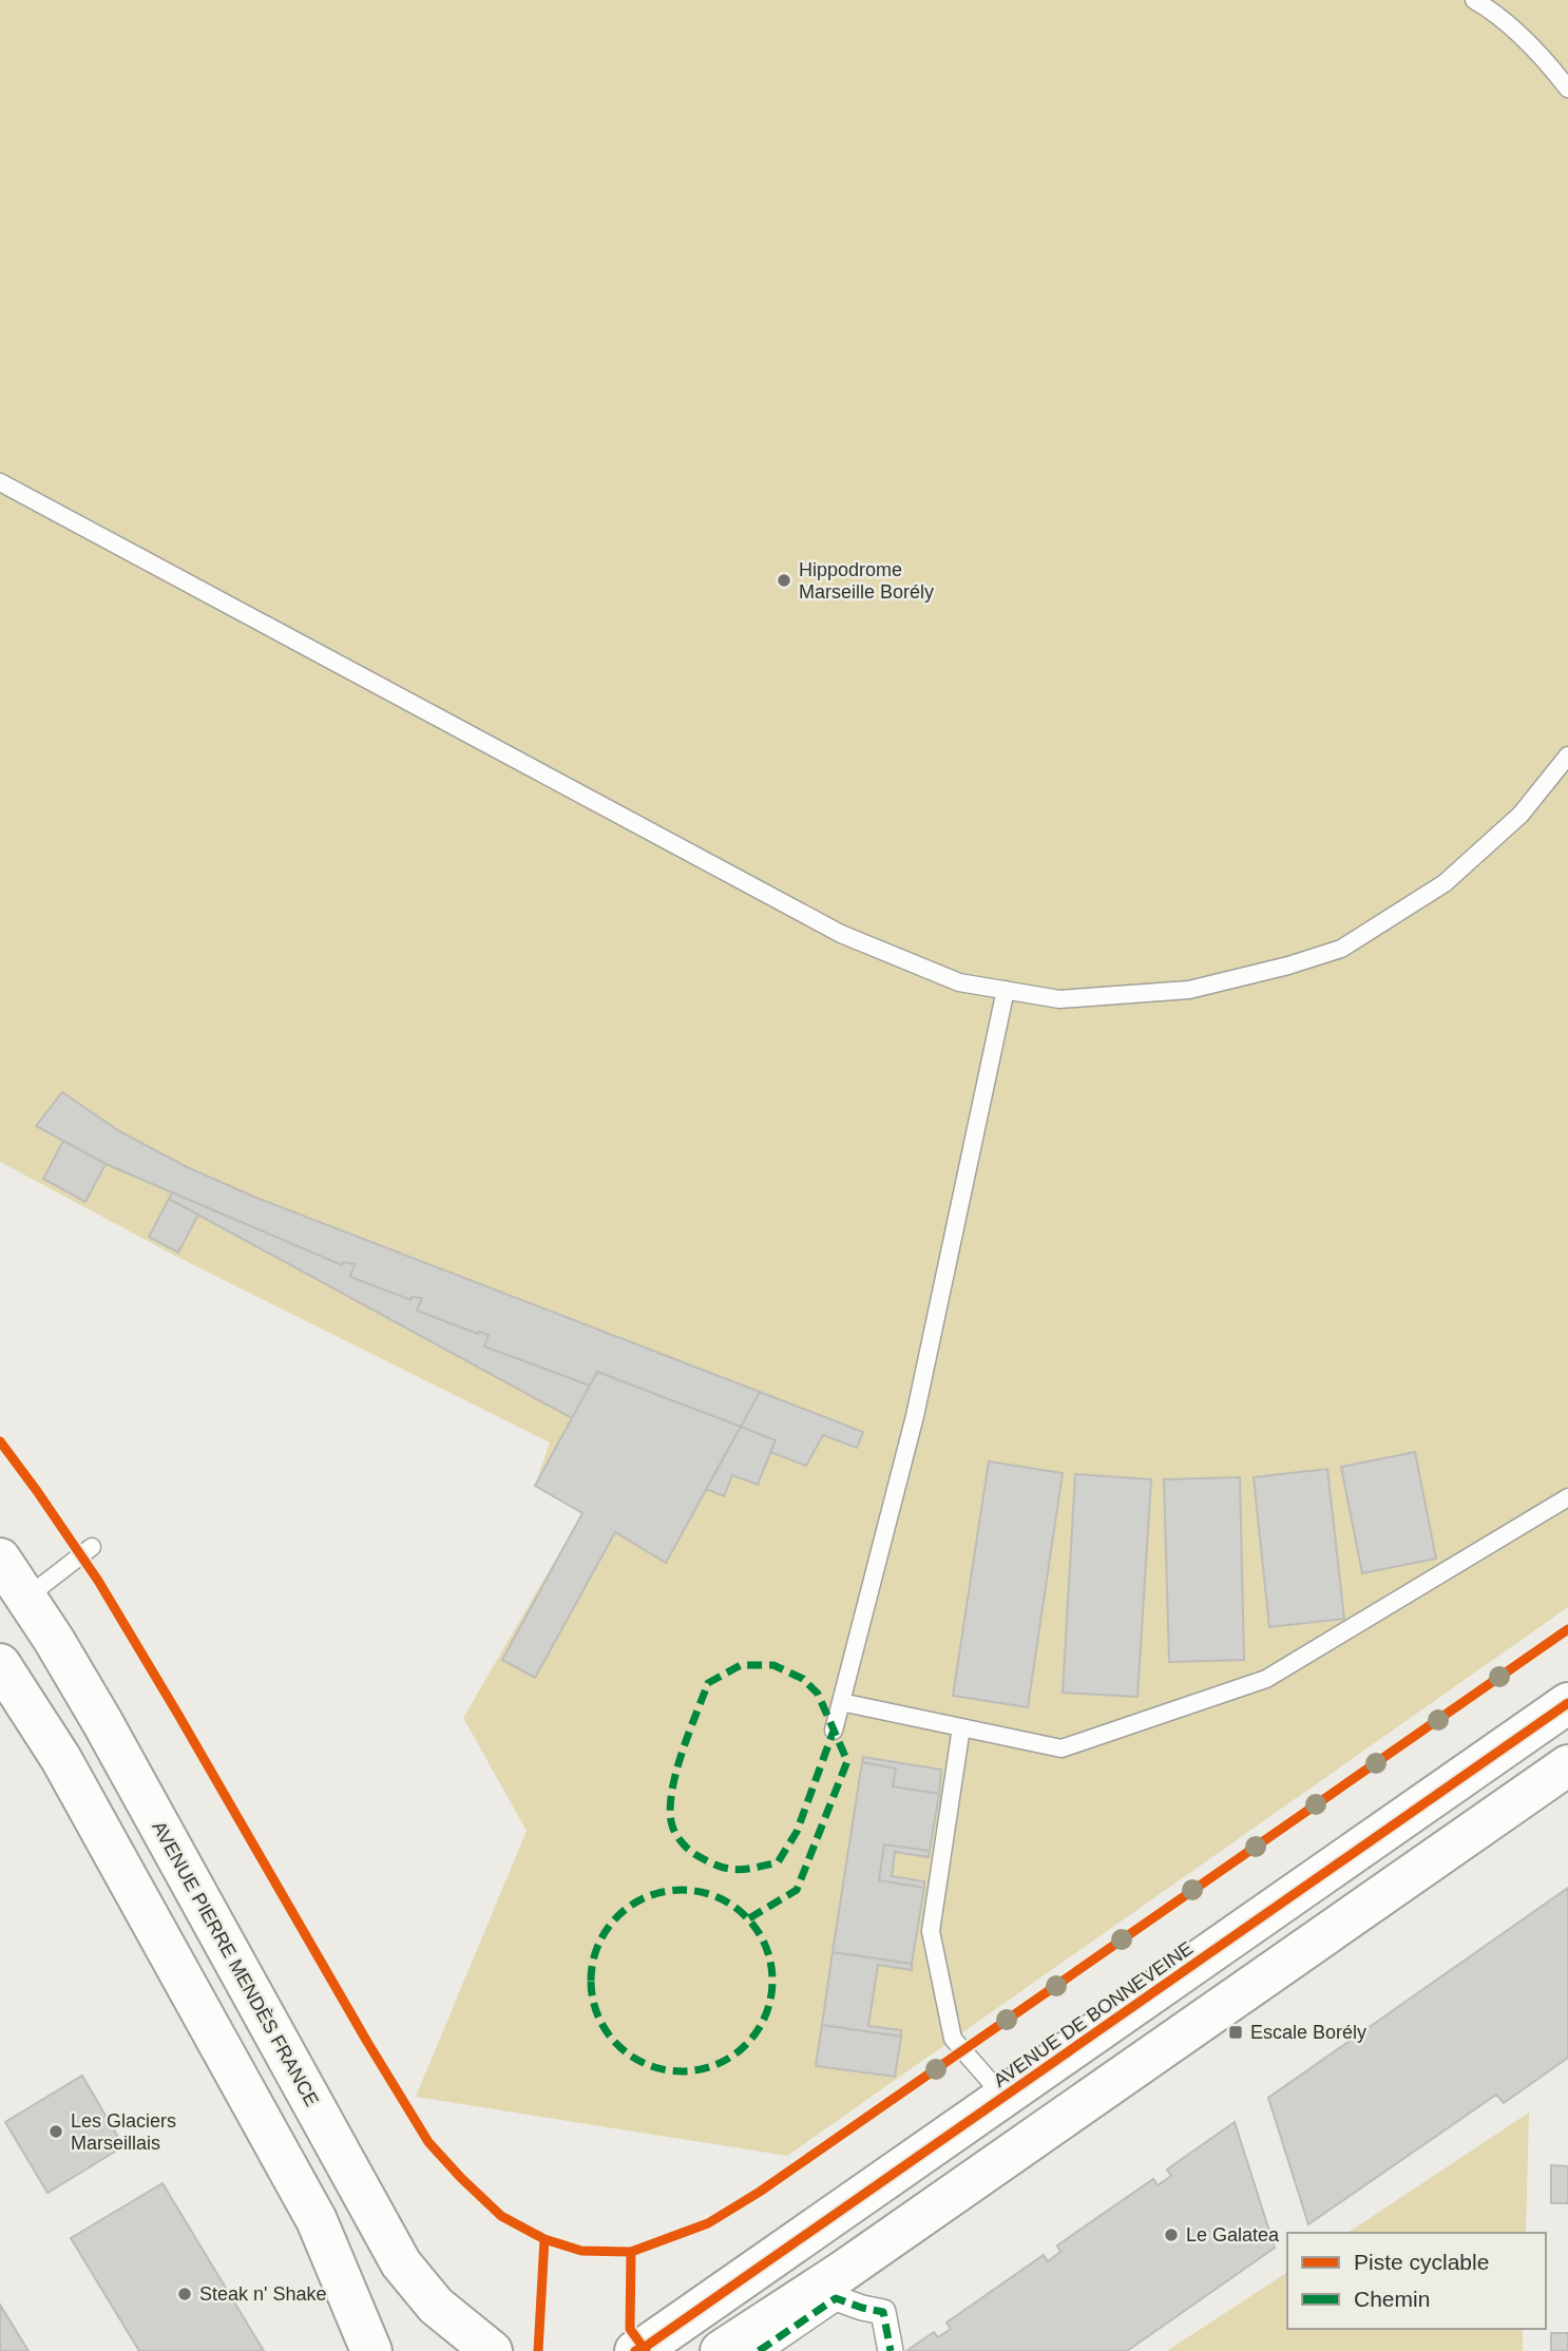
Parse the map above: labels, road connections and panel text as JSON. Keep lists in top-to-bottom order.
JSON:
{
  "streets": {
    "street": ["AVENUE PIERRE MENDÈS FRANCE", "AVENUE DE BONNEVEINE"]
  },
  "places": {
    "other": [
      "Hippodrome Marseille Borély",
      "Les Glaciers Marseillais",
      "Le Galatea",
      "Steak n' Shake"
    ],
    "transit": ["Escale Borély"]
  },
  "legend": ["Piste cyclable", "Chemin"]
}
